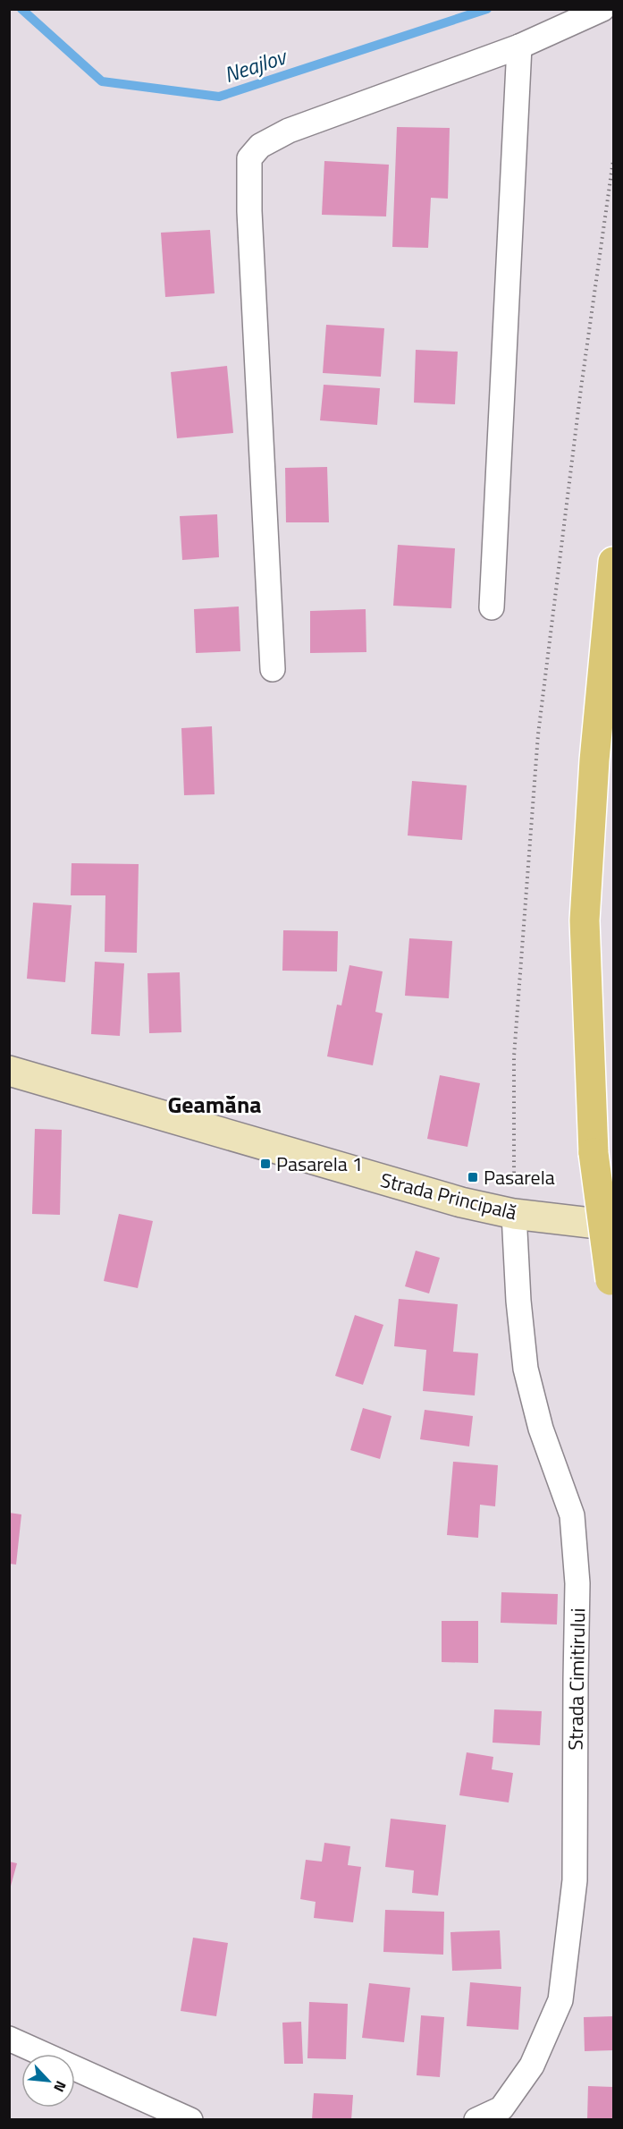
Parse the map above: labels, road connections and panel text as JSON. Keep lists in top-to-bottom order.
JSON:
{
  "streets": {
    "main road": ["Strada Principală"],
    "street": ["Strada Cimitirului"]
  },
  "crossings": [
    ["Strada Principală", "Strada Cimitirului"]
  ],
  "districts": ["Geamăna"],
  "water": ["Neajlov"],
  "places": {
    "transit": ["Pasarela 1", "Pasarela"]
  },
  "north": "bottom right"
}
